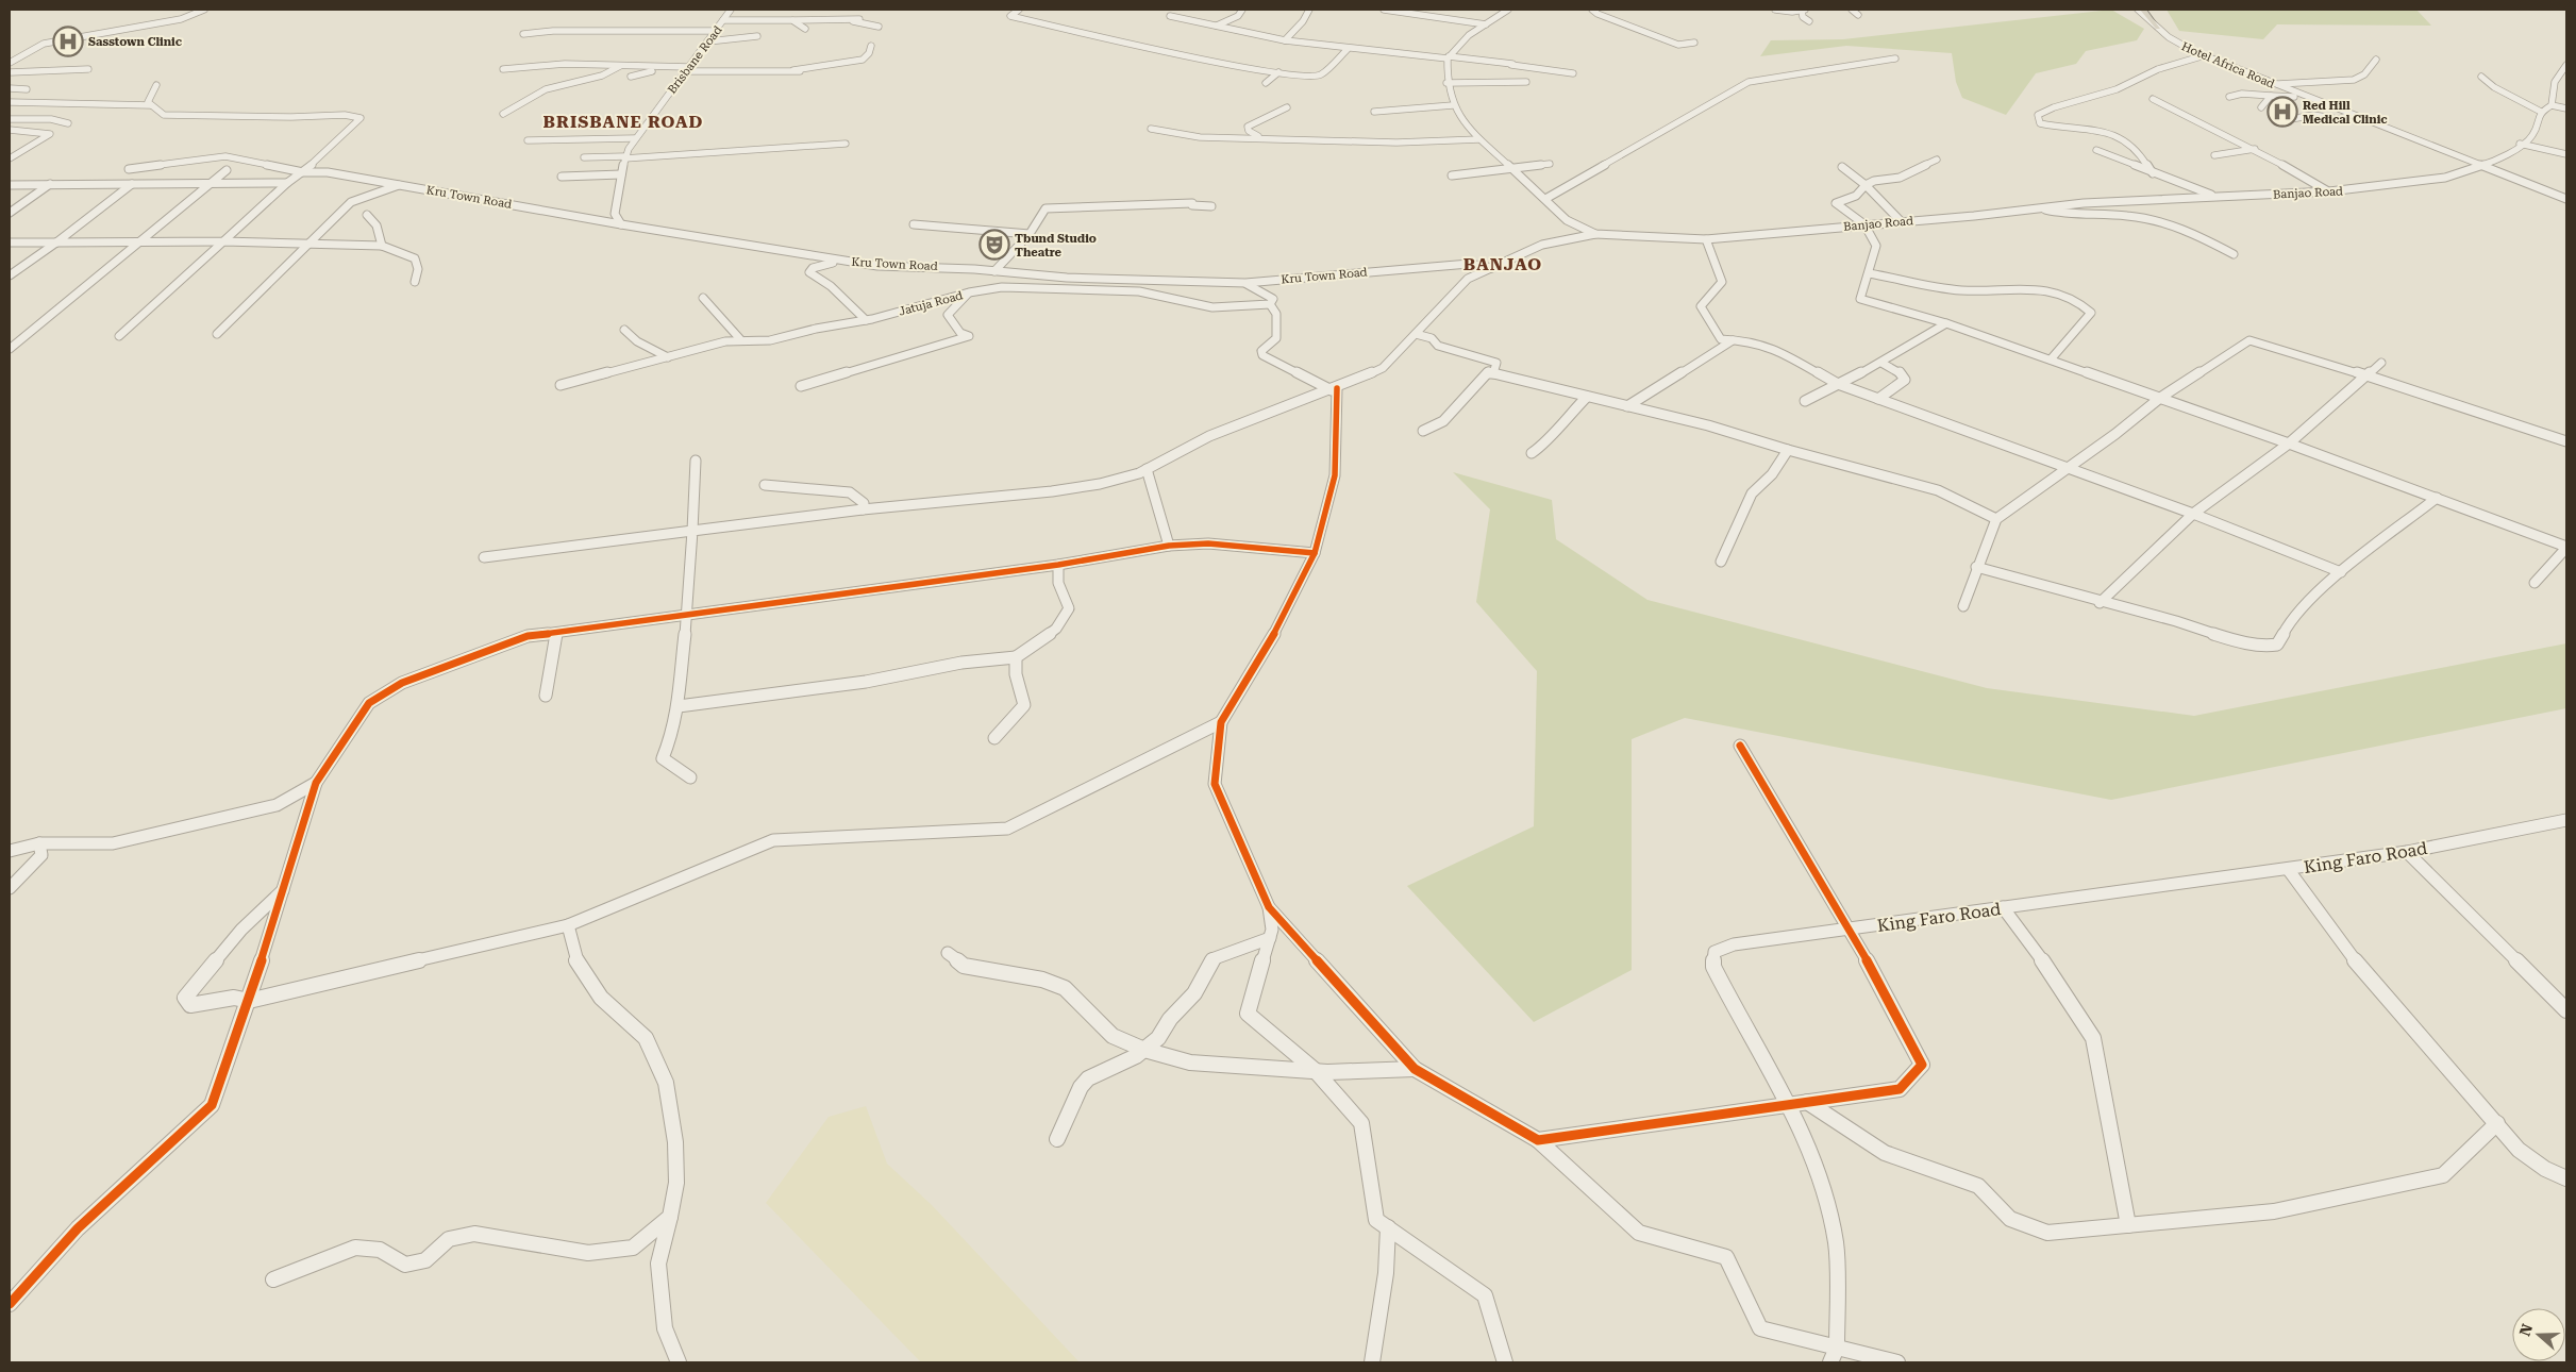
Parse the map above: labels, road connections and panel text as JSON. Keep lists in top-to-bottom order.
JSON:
{
  "streets": {
    "street": [
      "Brisbane Road",
      "Hotel Africa Road",
      "Banjao Road",
      "Kru Town Road",
      "Jatuja Road",
      "King Faro Road"
    ]
  },
  "crossings": [
    ["Brisbane Road", "Kru Town Road"],
    ["Hotel Africa Road", "Banjao Road"]
  ],
  "districts": ["BRISBANE ROAD", "BANJAO"],
  "places": {
    "hospital": ["Sasstown Clinic", "Red Hill Medical Clinic"],
    "theatre": ["Tbund Studio Theatre"]
  },
  "north": "left"
}
